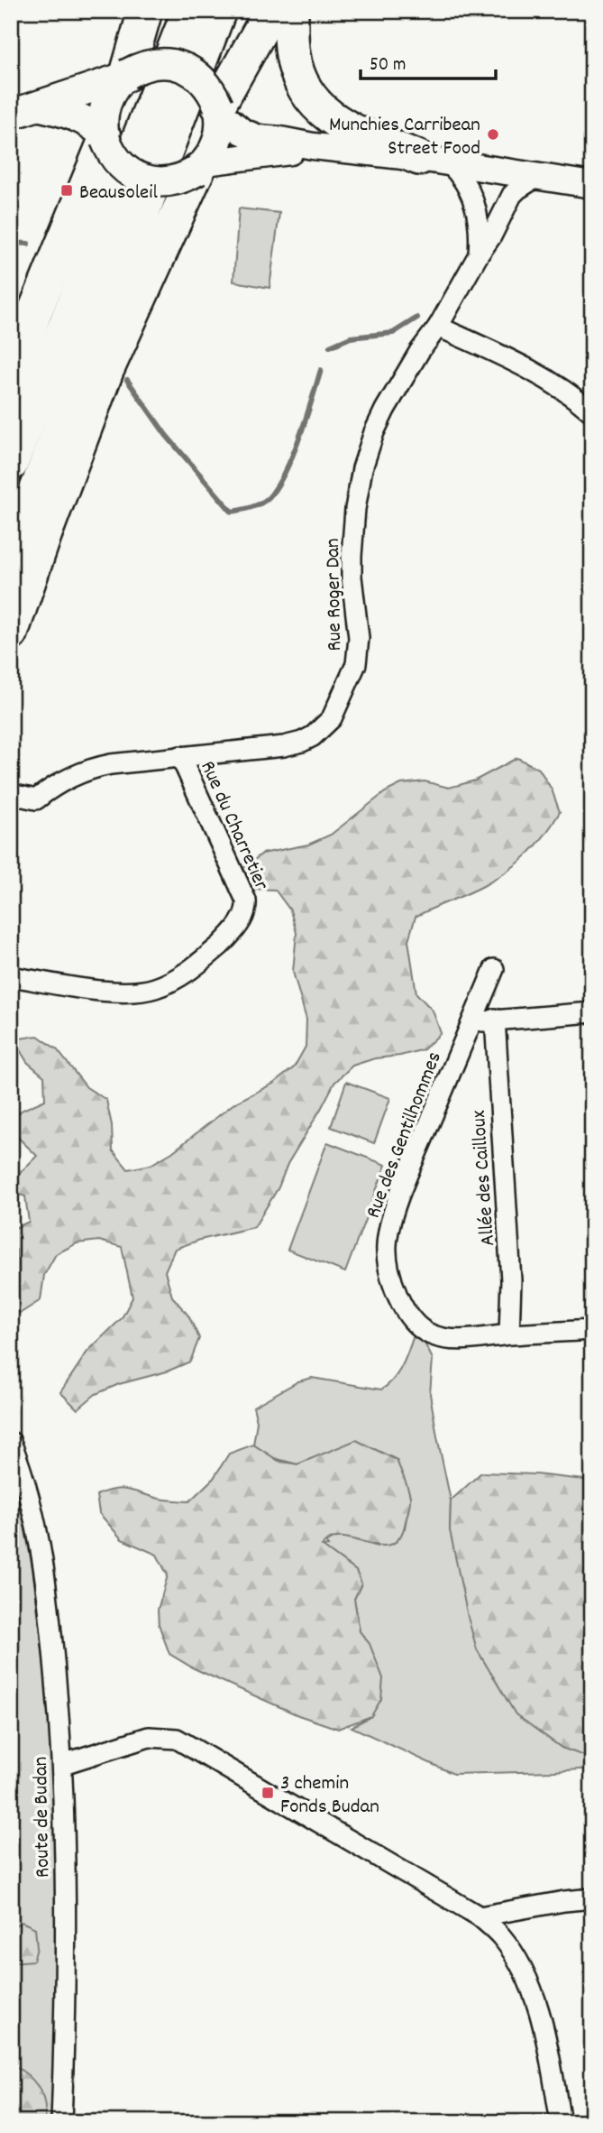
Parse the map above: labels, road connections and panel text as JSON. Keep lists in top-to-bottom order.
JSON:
{
  "streets": {
    "street": [
      "Rue Roger Dan",
      "Rue du Charretier",
      "Rue des Gentilhommes",
      "Allée des Cailloux",
      "Route de Budan"
    ]
  },
  "crossings": [
    ["Rue Roger Dan", "Rue du Charretier"],
    ["Rue des Gentilhommes", "Allée des Cailloux"]
  ],
  "places": {
    "other": ["Munchies Carribean Street Food"],
    "transit": ["Beausoleil", "3 chemin Fonds Budan"]
  },
  "scale_bar": "50 m"
}
